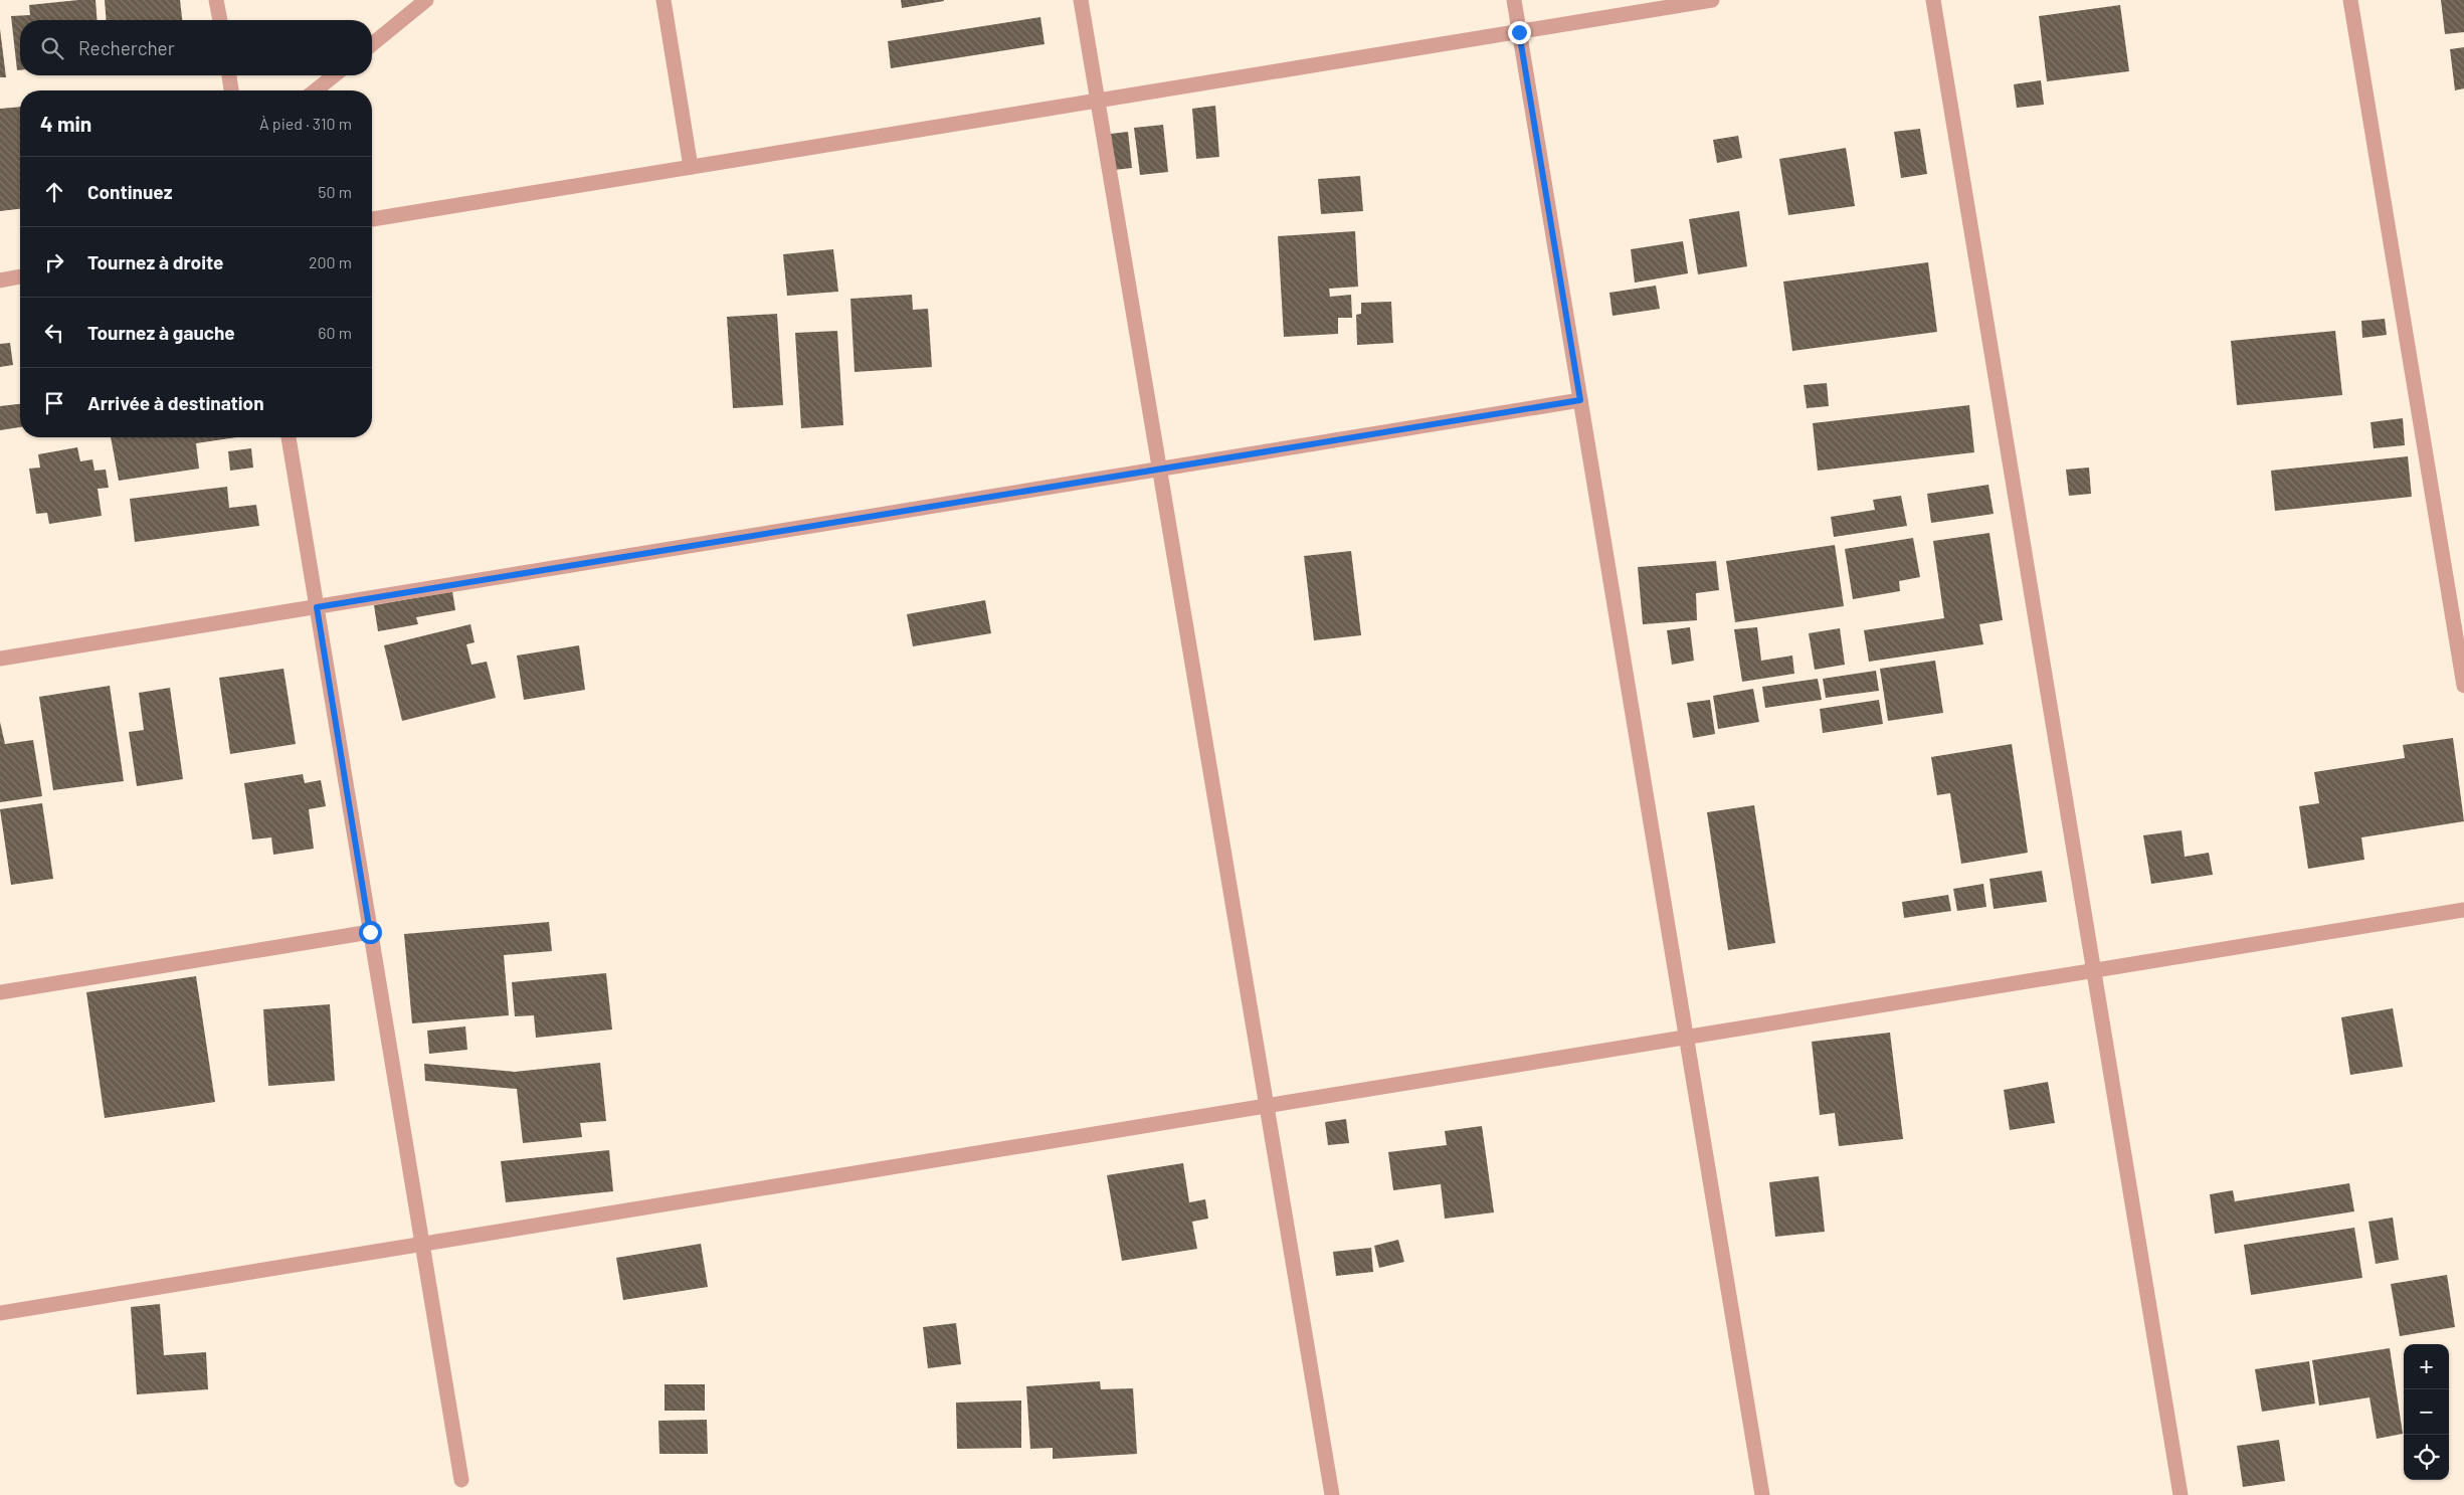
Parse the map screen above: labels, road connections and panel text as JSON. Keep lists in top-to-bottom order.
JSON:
{
  "page": {
    "search": "Rechercher",
    "heading": ["4 min", "À pied · 310 m"],
    "list": [
      ["Continuez", "50 m"],
      ["Tournez à droite", "200 m"],
      ["Tournez à gauche", "60 m"],
      "Arrivée à destination"
    ],
    "map_buttons": ["+", "−"]
  }
}
